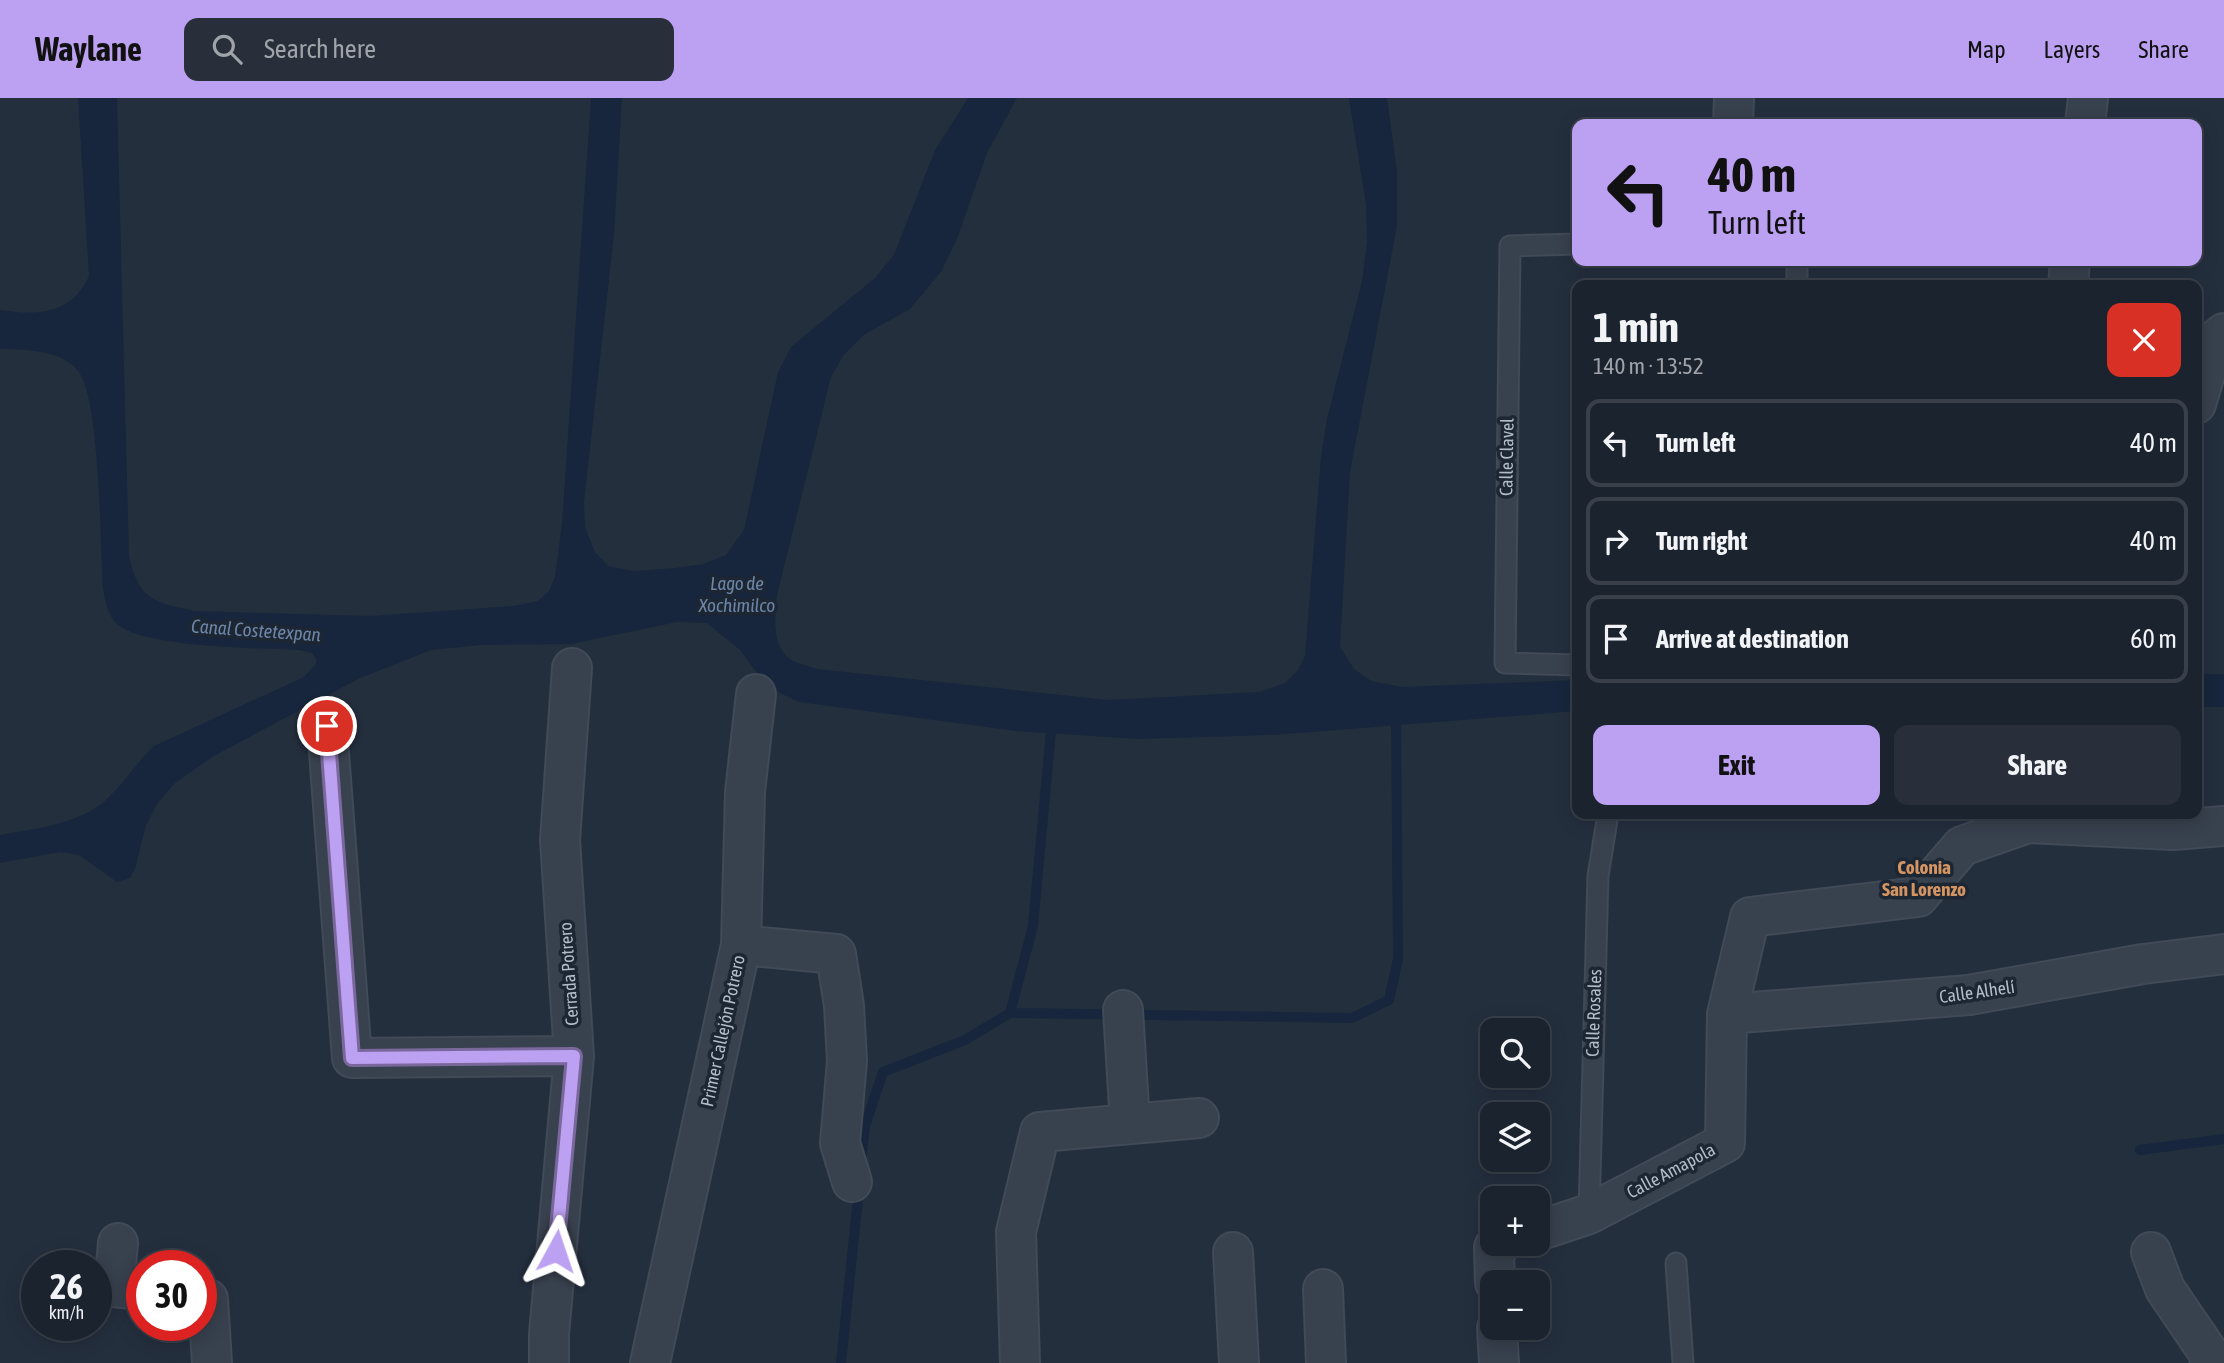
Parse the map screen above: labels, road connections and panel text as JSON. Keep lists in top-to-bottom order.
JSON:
{
  "streets": {
    "street": [
      "Cerrada Potrero",
      "Calle Alhelí",
      "Primer Callejón Potrero",
      "Calle Amapola"
    ],
    "lane": ["Calle Clavel", "Calle Rosales"]
  },
  "crossings": [
    ["Calle Alhelí", "Calle Amapola"],
    ["Calle Rosales", "Calle Amapola"]
  ],
  "districts": ["Colonia San Lorenzo"],
  "water": ["Lago de Xochimilco", "Canal Costetexpan"],
  "page": {
    "header": "Waylane",
    "search": "Search here",
    "nav": ["Map", "Layers", "Share"],
    "turn": ["40 m", "Turn left"],
    "heading": ["1 min", "140 m · 13:52"],
    "list": [
      {
        "name": "Turn left",
        "value": "40 m"
      },
      {
        "name": "Turn right",
        "value": "40 m"
      },
      {
        "name": "Arrive at destination",
        "value": "60 m"
      }
    ],
    "buttons": ["Exit", "Share"],
    "map_buttons": ["+", "−"],
    "speed": "26 km/h",
    "limit": "30"
  }
}
